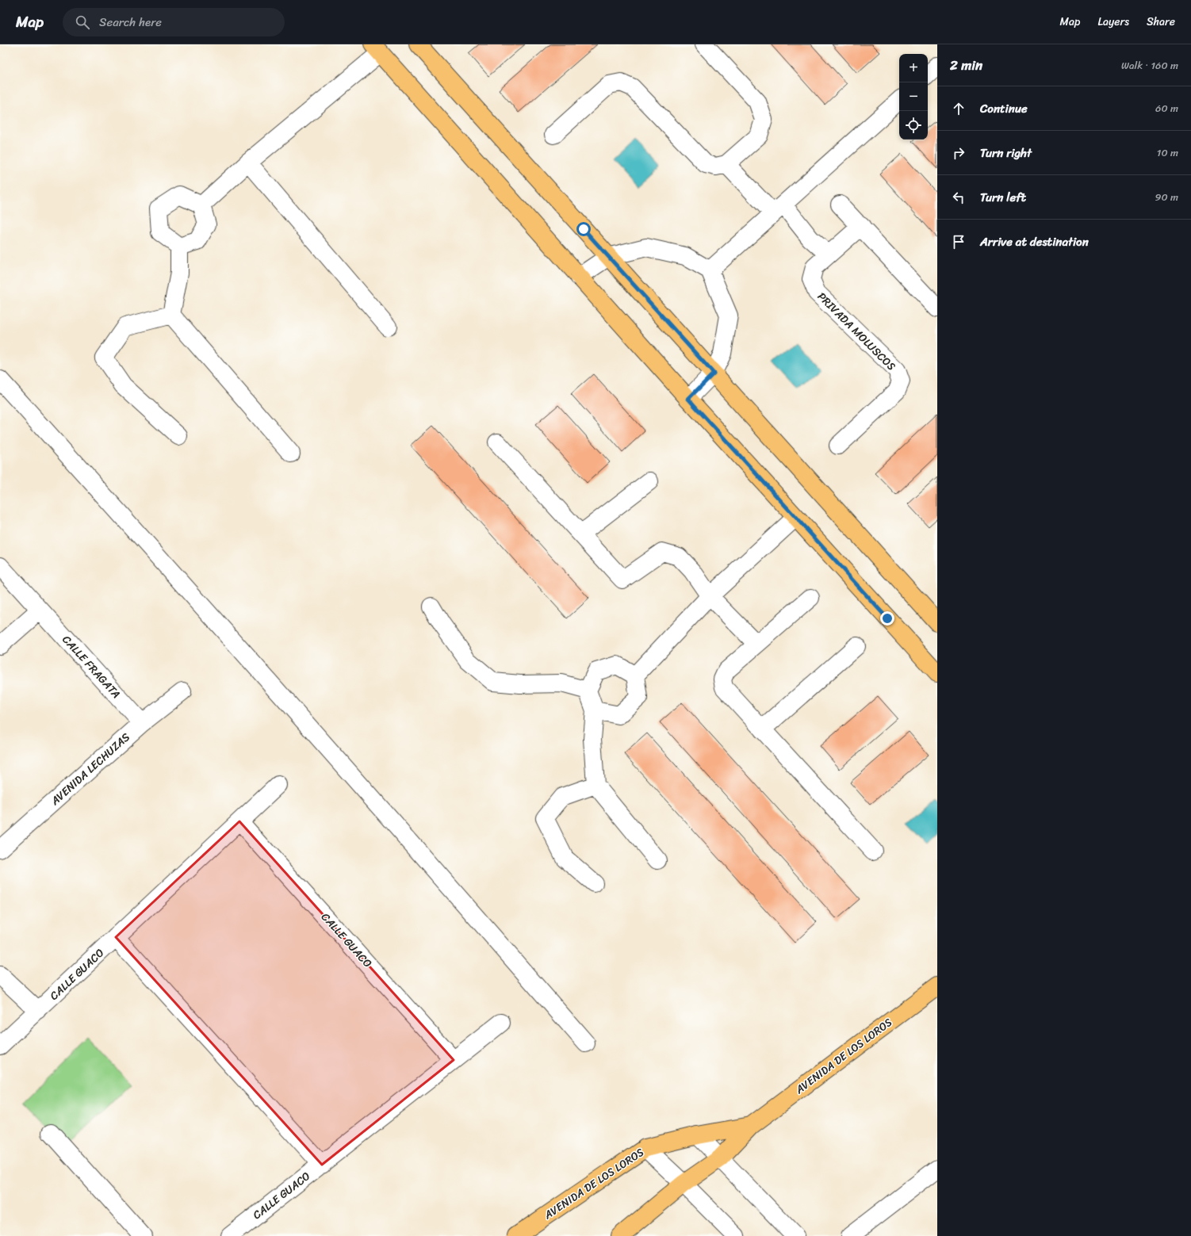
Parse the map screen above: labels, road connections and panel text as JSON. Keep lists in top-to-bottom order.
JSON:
{
  "streets": {
    "main road": ["AVENIDA DE LOS LOROS"],
    "street": [
      "PRIVADA MOLUSCOS",
      "CALLE FRAGATA",
      "AVENIDA LECHUZAS",
      "CALLE GUACO"
    ]
  },
  "crossings": [
    ["CALLE FRAGATA", "AVENIDA LECHUZAS"]
  ],
  "page": {
    "header": "Map",
    "search": "Search here",
    "nav": ["Map", "Layers", "Share"],
    "heading": ["2 min", "Walk · 160 m"],
    "map_buttons": ["+", "−"],
    "list": [
      ["Continue", "60 m"],
      ["Turn right", "10 m"],
      ["Turn left", "90 m"],
      "Arrive at destination"
    ]
  }
}
